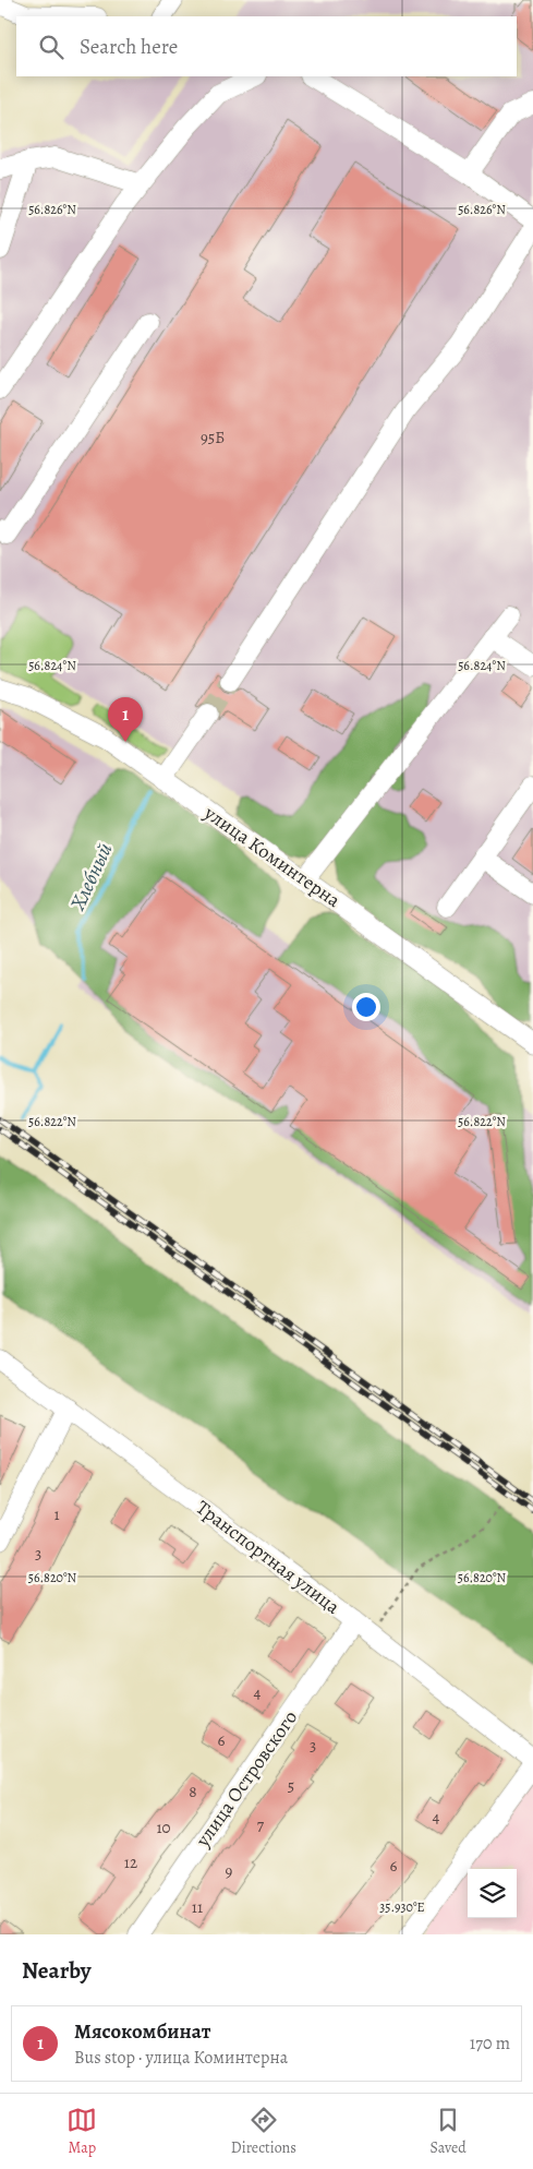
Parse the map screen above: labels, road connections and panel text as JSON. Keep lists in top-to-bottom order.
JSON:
{
  "streets": {
    "street": ["улица Коминтерна", "Транспортная улица", "улица Островского"]
  },
  "crossings": [
    ["Транспортная улица", "улица Островского"]
  ],
  "water": ["Хлебный"],
  "house_numbers": [
    "95Б",
    "1",
    "3",
    "4",
    "6",
    "3",
    "5",
    "8",
    "4",
    "7",
    "10",
    "12",
    "6",
    "9",
    "11"
  ],
  "page": {
    "search": "Search here",
    "pins": "1",
    "heading": "Nearby",
    "list": [
      {
        "mark": "1",
        "name": "Мясокомбинат",
        "note": "Bus stop · улица Коминтерна",
        "value": "170 m"
      }
    ],
    "nav": ["Map", "Directions", "Saved"]
  },
  "coordinates": [
    "56.826°N",
    "56.824°N",
    "56.822°N",
    "56.820°N",
    "35.930°E"
  ]
}
